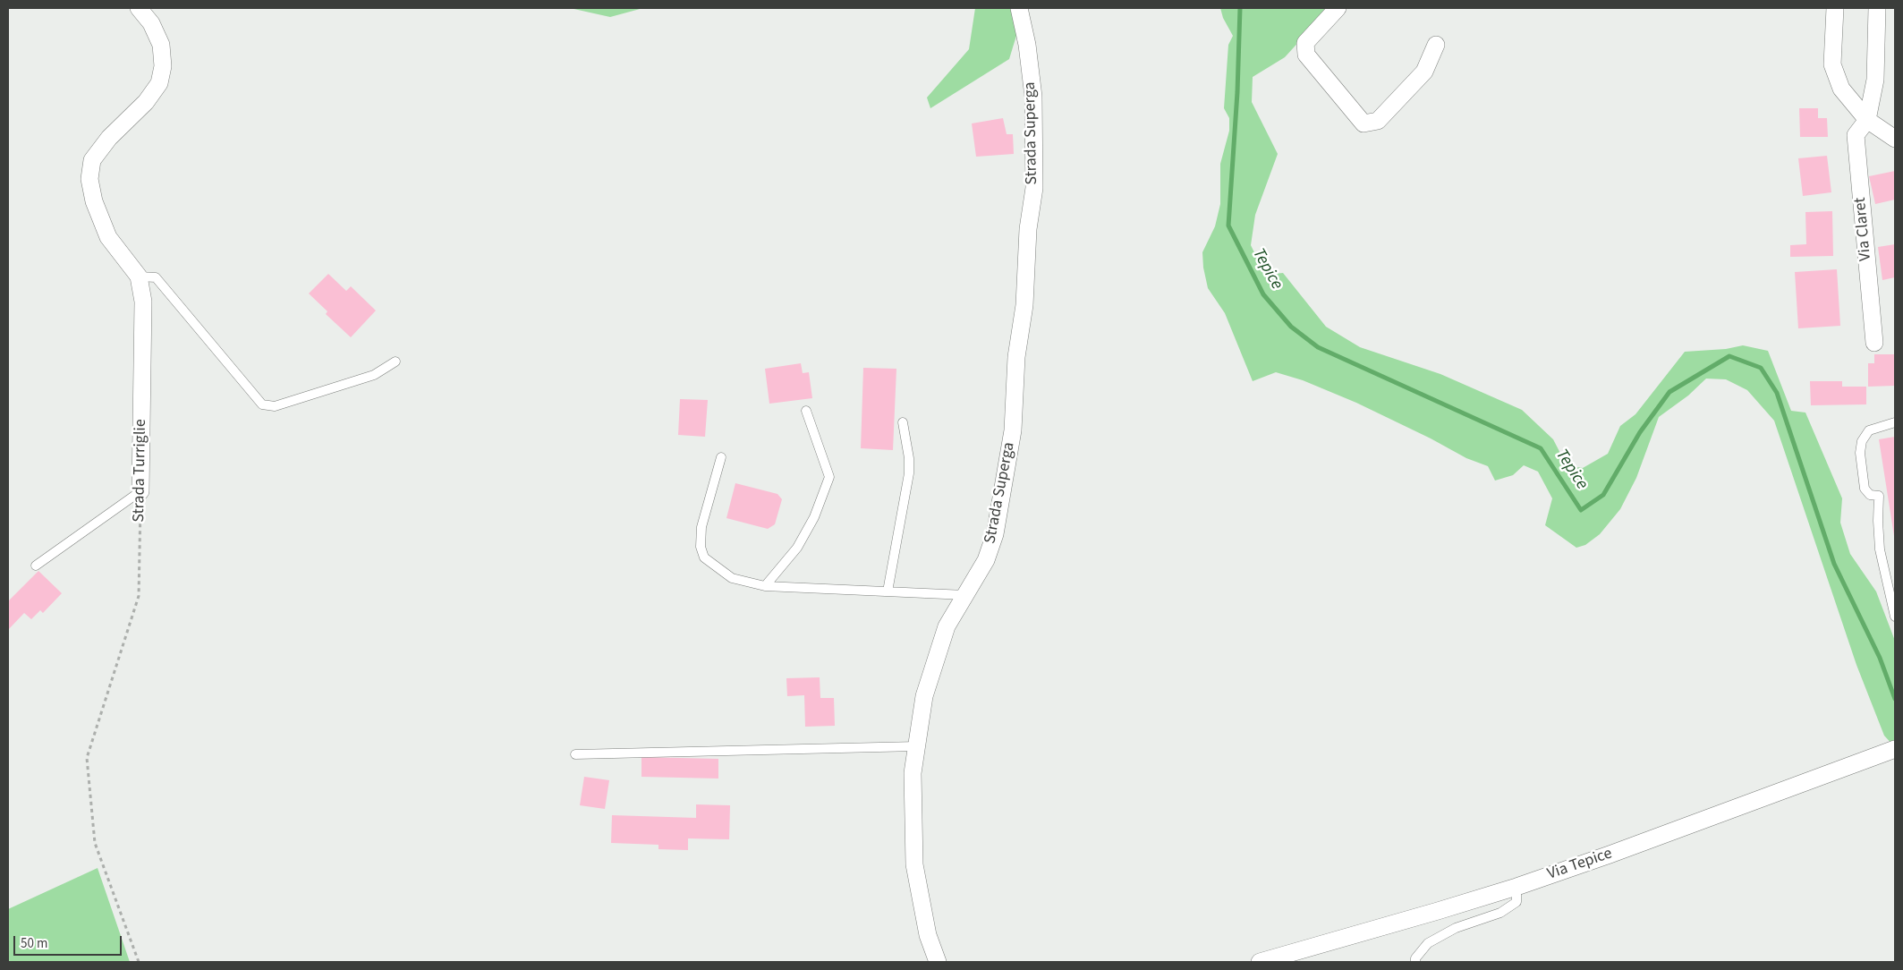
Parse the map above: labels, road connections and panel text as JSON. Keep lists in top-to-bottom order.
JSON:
{
  "streets": {
    "street": [
      "Strada Superga",
      "Via Claret",
      "Strada Turriglie",
      "Via Tepice"
    ]
  },
  "water": ["Tepice"],
  "scale_bar": "50 m"
}
